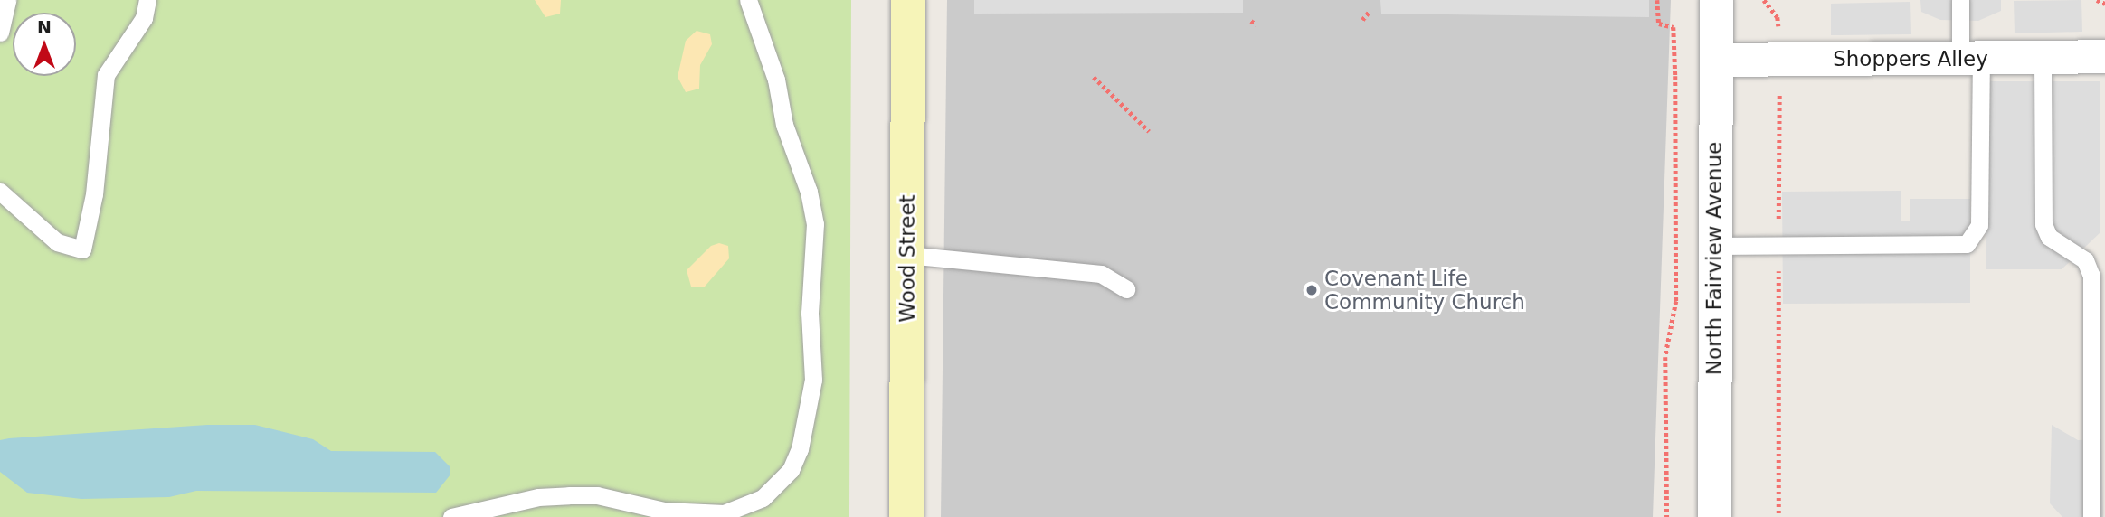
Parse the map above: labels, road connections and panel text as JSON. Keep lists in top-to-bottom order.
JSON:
{
  "streets": {
    "street": ["Shoppers Alley", "Wood Street", "North Fairview Avenue"]
  },
  "crossings": [
    ["Shoppers Alley", "North Fairview Avenue"]
  ],
  "places": ["Covenant Life Community Church"],
  "north": "top"
}
